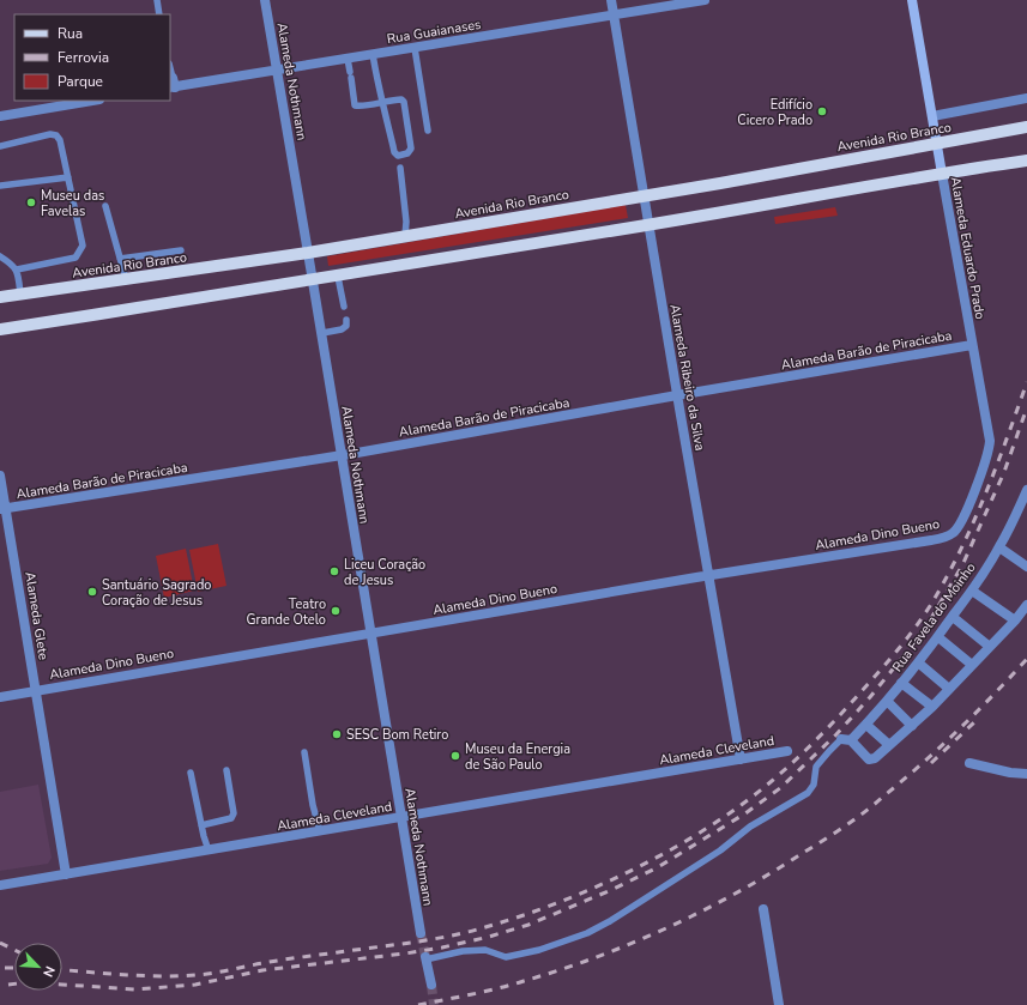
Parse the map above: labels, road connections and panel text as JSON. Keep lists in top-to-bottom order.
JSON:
{
  "streets": {
    "main road": ["Avenida Rio Branco", "Alameda Eduardo Prado"],
    "street": [
      "Rua Guaianases",
      "Alameda Nothmann",
      "Alameda Barão de Piracicaba",
      "Alameda Ribeiro da Silva",
      "Alameda Dino Bueno",
      "Alameda Glete",
      "Rua Favela do Moinho",
      "Alameda Cleveland"
    ]
  },
  "crossings": [
    ["Rua Guaianases", "Alameda Nothmann"],
    ["Rua Guaianases", "Alameda Ribeiro da Silva"],
    ["Alameda Nothmann", "Avenida Rio Branco"],
    ["Alameda Nothmann", "Alameda Barão de Piracicaba"],
    ["Alameda Nothmann", "Alameda Dino Bueno"],
    ["Alameda Nothmann", "Alameda Cleveland"],
    ["Avenida Rio Branco", "Alameda Eduardo Prado"],
    ["Avenida Rio Branco", "Alameda Ribeiro da Silva"],
    ["Alameda Eduardo Prado", "Alameda Barão de Piracicaba"],
    ["Alameda Eduardo Prado", "Alameda Dino Bueno"],
    ["Alameda Barão de Piracicaba", "Alameda Ribeiro da Silva"],
    ["Alameda Barão de Piracicaba", "Alameda Glete"],
    ["Alameda Ribeiro da Silva", "Alameda Dino Bueno"],
    ["Alameda Ribeiro da Silva", "Alameda Cleveland"],
    ["Alameda Dino Bueno", "Alameda Glete"],
    ["Alameda Glete", "Alameda Cleveland"]
  ],
  "places": [
    "Edifício Cicero Prado",
    "Museu das Favelas",
    "Liceu Coração de Jesus",
    "Santuário Sagrado Coração de Jesus",
    "Teatro Grande Otelo",
    "SESC Bom Retiro",
    "Museu da Energia de São Paulo"
  ],
  "legend": ["Rua", "Ferrovia", "Parque"],
  "north": "bottom right"
}
